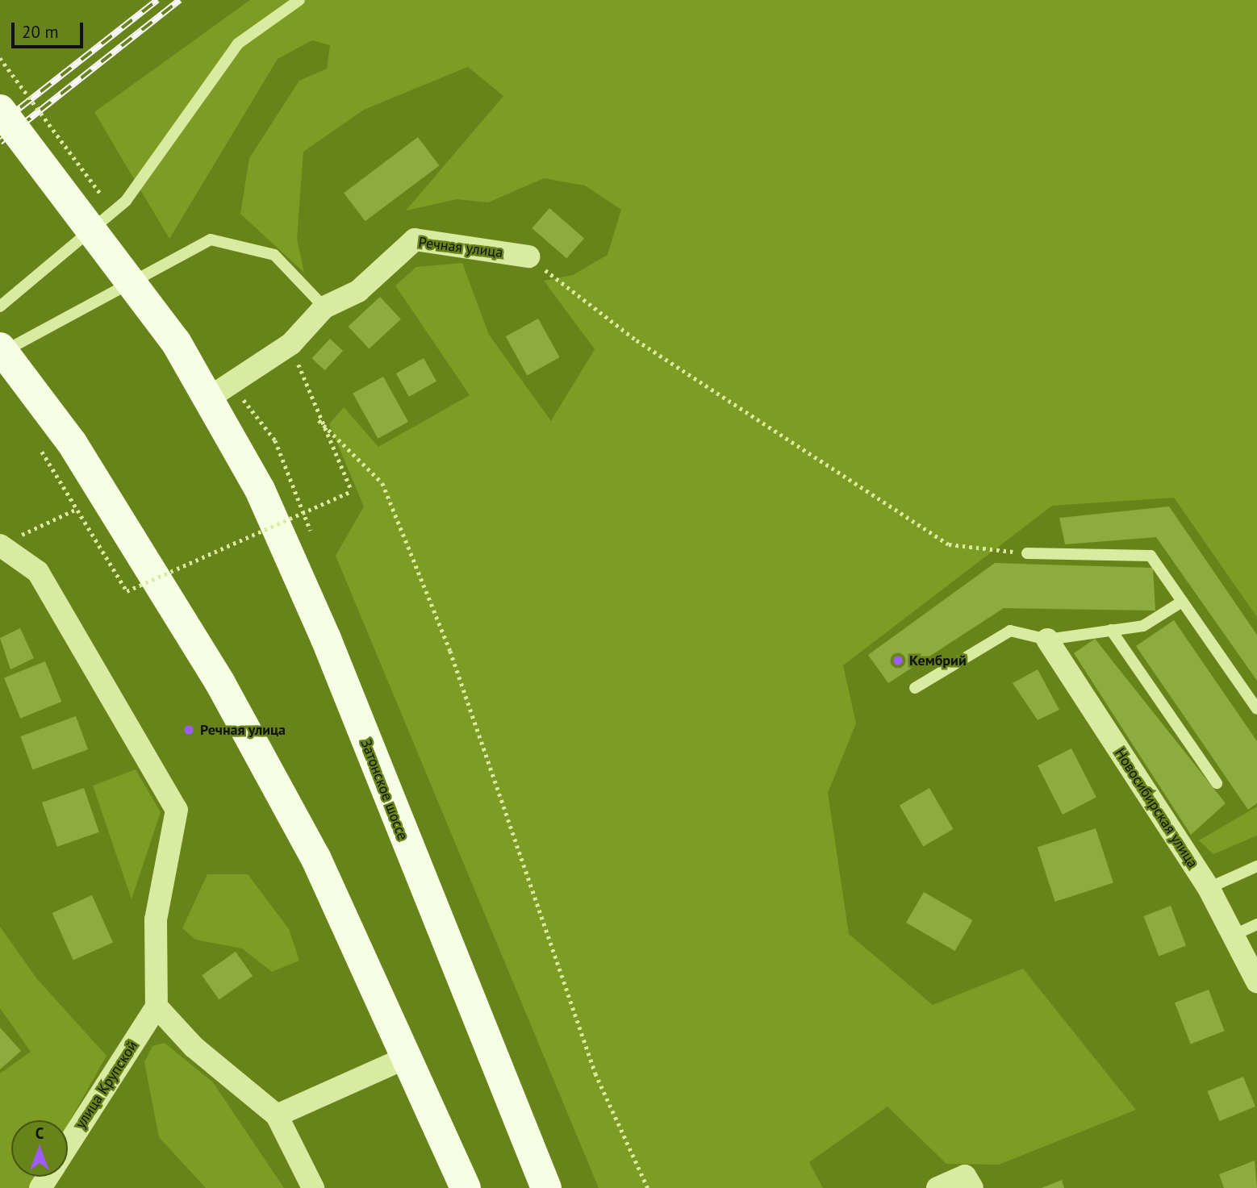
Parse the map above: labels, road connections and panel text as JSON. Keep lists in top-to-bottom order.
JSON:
{
  "streets": {
    "main road": ["Затонское шоссе"],
    "street": ["Речная улица", "Новосибирская улица", "улица Крупской"]
  },
  "crossings": [
    ["Речная улица", "Затонское шоссе"]
  ],
  "places": ["Кембрий", "Речная улица"],
  "scale_bar": "20 m",
  "north": "top"
}
